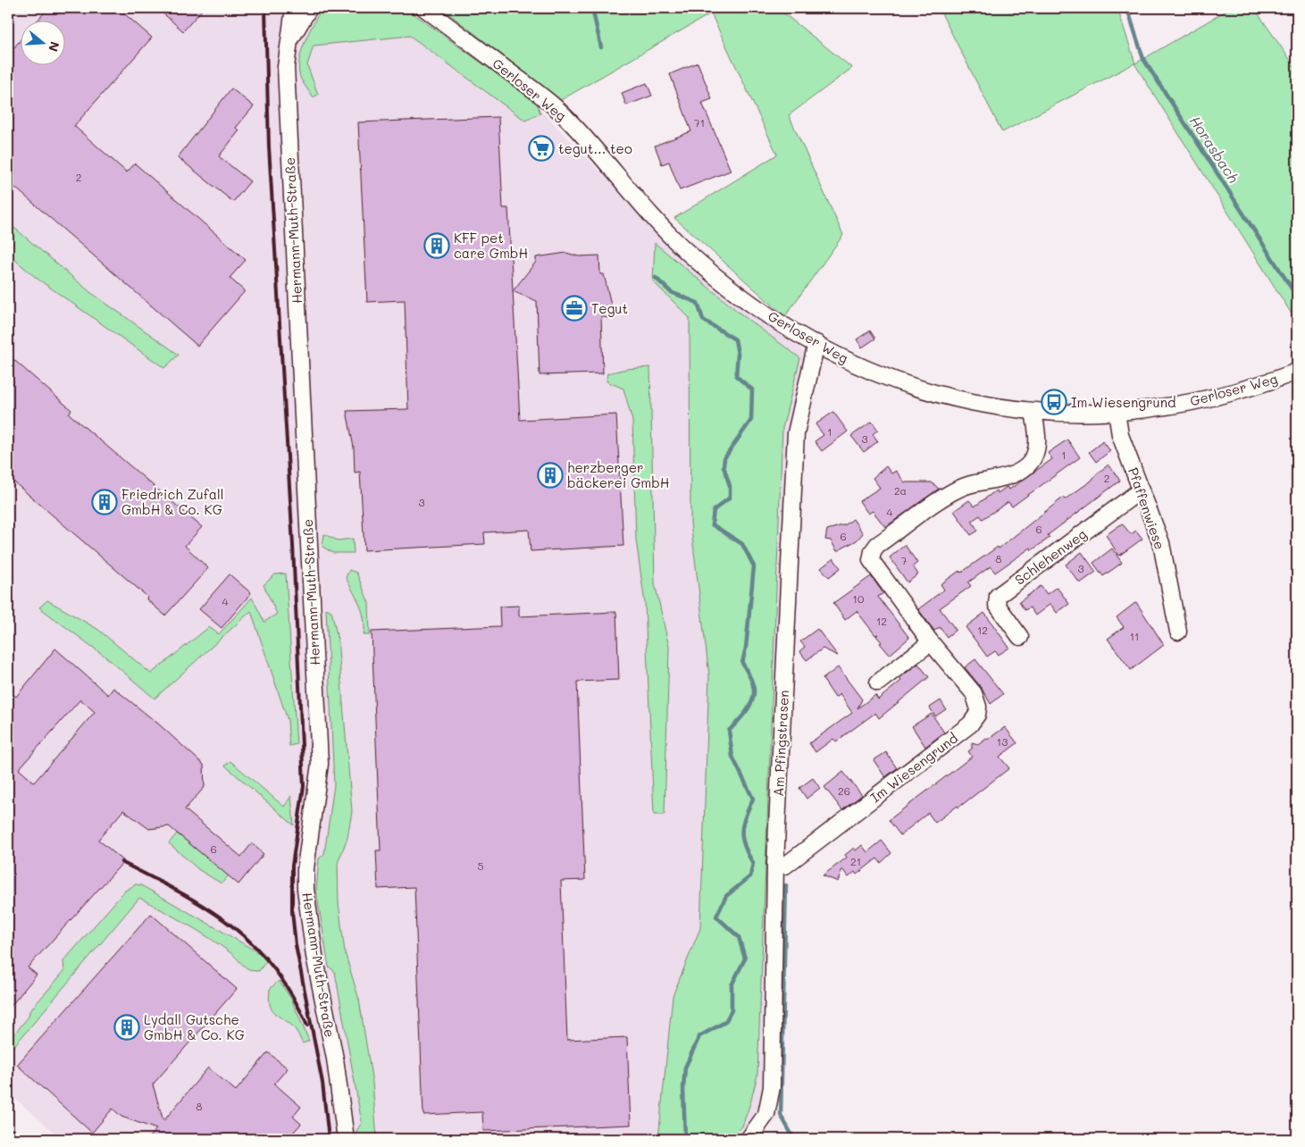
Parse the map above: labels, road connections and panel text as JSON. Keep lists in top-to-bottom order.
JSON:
{
  "streets": {
    "street": [
      "Gerloser Weg",
      "Hermann-Muth-Straße",
      "Pfaffenwiese",
      "Schlehenweg",
      "Am Pfingstrasen",
      "Im Wiesengrund"
    ]
  },
  "crossings": [
    ["Gerloser Weg", "Pfaffenwiese"],
    ["Gerloser Weg", "Am Pfingstrasen"],
    ["Gerloser Weg", "Im Wiesengrund"],
    ["Pfaffenwiese", "Schlehenweg"],
    ["Am Pfingstrasen", "Im Wiesengrund"]
  ],
  "water": ["Horasbach"],
  "places": {
    "supermarket": ["tegut… teo"],
    "building": [
      "KFF pet care GmbH",
      "herzberger bäckerei GmbH",
      "Friedrich Zufall GmbH & Co. KG",
      "Lydall Gutsche GmbH & Co. KG"
    ],
    "office": ["Tegut"],
    "bus stop": ["Im Wiesengrund"]
  },
  "house_numbers": [
    "71",
    "2",
    "1",
    "3",
    "1",
    "2",
    "2a",
    "3",
    "4",
    "6",
    "6",
    "8",
    "7",
    "3",
    "10",
    "4",
    "12",
    "12",
    "11",
    "13",
    "26",
    "6",
    "21",
    "5",
    "8"
  ],
  "north": "right"
}
